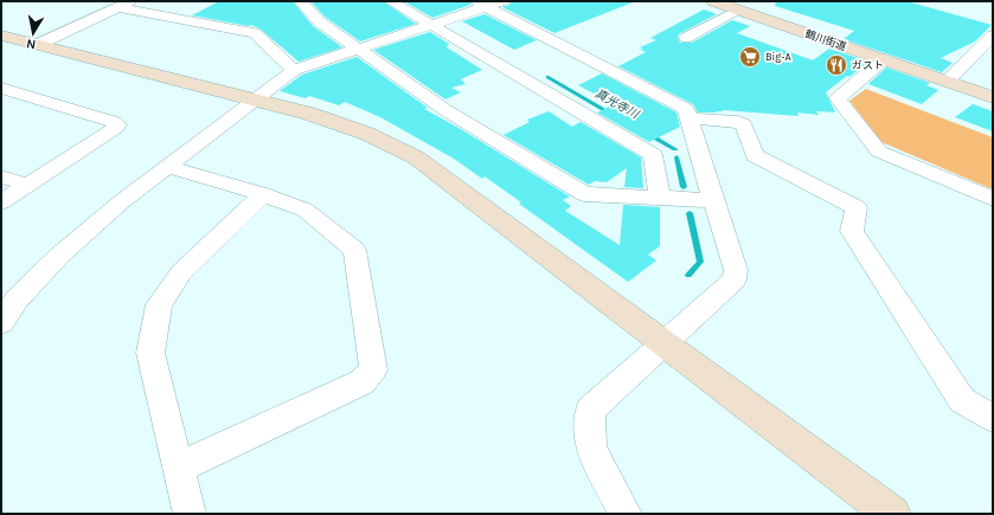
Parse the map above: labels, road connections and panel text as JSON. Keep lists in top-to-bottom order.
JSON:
{
  "streets": {
    "street": ["鶴川街道"]
  },
  "water": ["真光寺川"],
  "places": {
    "supermarket": ["Big-A"],
    "restaurant": ["ガスト"]
  },
  "north": "bottom"
}
